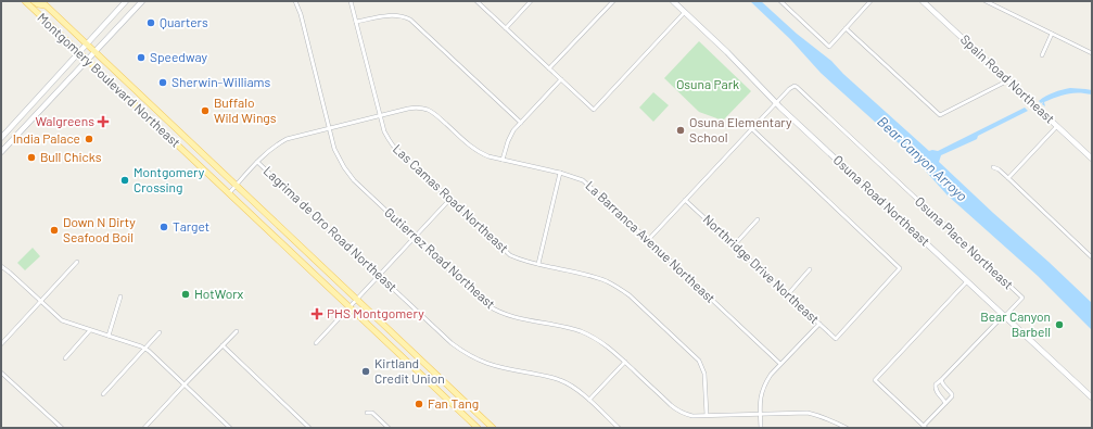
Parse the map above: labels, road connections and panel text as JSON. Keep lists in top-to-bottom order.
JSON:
{
  "streets": {
    "main road": ["Montgomery Boulevard Northeast"],
    "street": [
      "Spain Road Northeast",
      "Las Camas Road Northeast",
      "Osuna Road Northeast",
      "Lagrima de Oro Road Northeast",
      "La Barranca Avenue Northeast",
      "Osuna Place Northeast",
      "Gutierrez Road Northeast",
      "Northridge Drive Northeast"
    ]
  },
  "crossings": [
    ["Montgomery Boulevard Northeast", "La Barranca Avenue Northeast"],
    ["Las Camas Road Northeast", "La Barranca Avenue Northeast"],
    ["Las Camas Road Northeast", "Gutierrez Road Northeast"],
    ["Osuna Road Northeast", "Osuna Place Northeast"],
    ["Lagrima de Oro Road Northeast", "La Barranca Avenue Northeast"],
    ["La Barranca Avenue Northeast", "Gutierrez Road Northeast"]
  ],
  "water": ["Bear Canyon Arroyo"],
  "parks": ["Osuna Park"],
  "places": {
    "other": [
      "Quarters",
      "Speedway",
      "Sherwin-Williams",
      "Buffalo Wild Wings",
      "Osuna Elementary School",
      "India Palace",
      "Bull Chicks",
      "Montgomery Crossing",
      "Target",
      "Down N Dirty Seafood Boil",
      "HotWorx",
      "Bear Canyon Barbell",
      "Kirtland Credit Union",
      "Fan Tang"
    ],
    "health": ["Walgreens", "PHS Montgomery"]
  }
}
